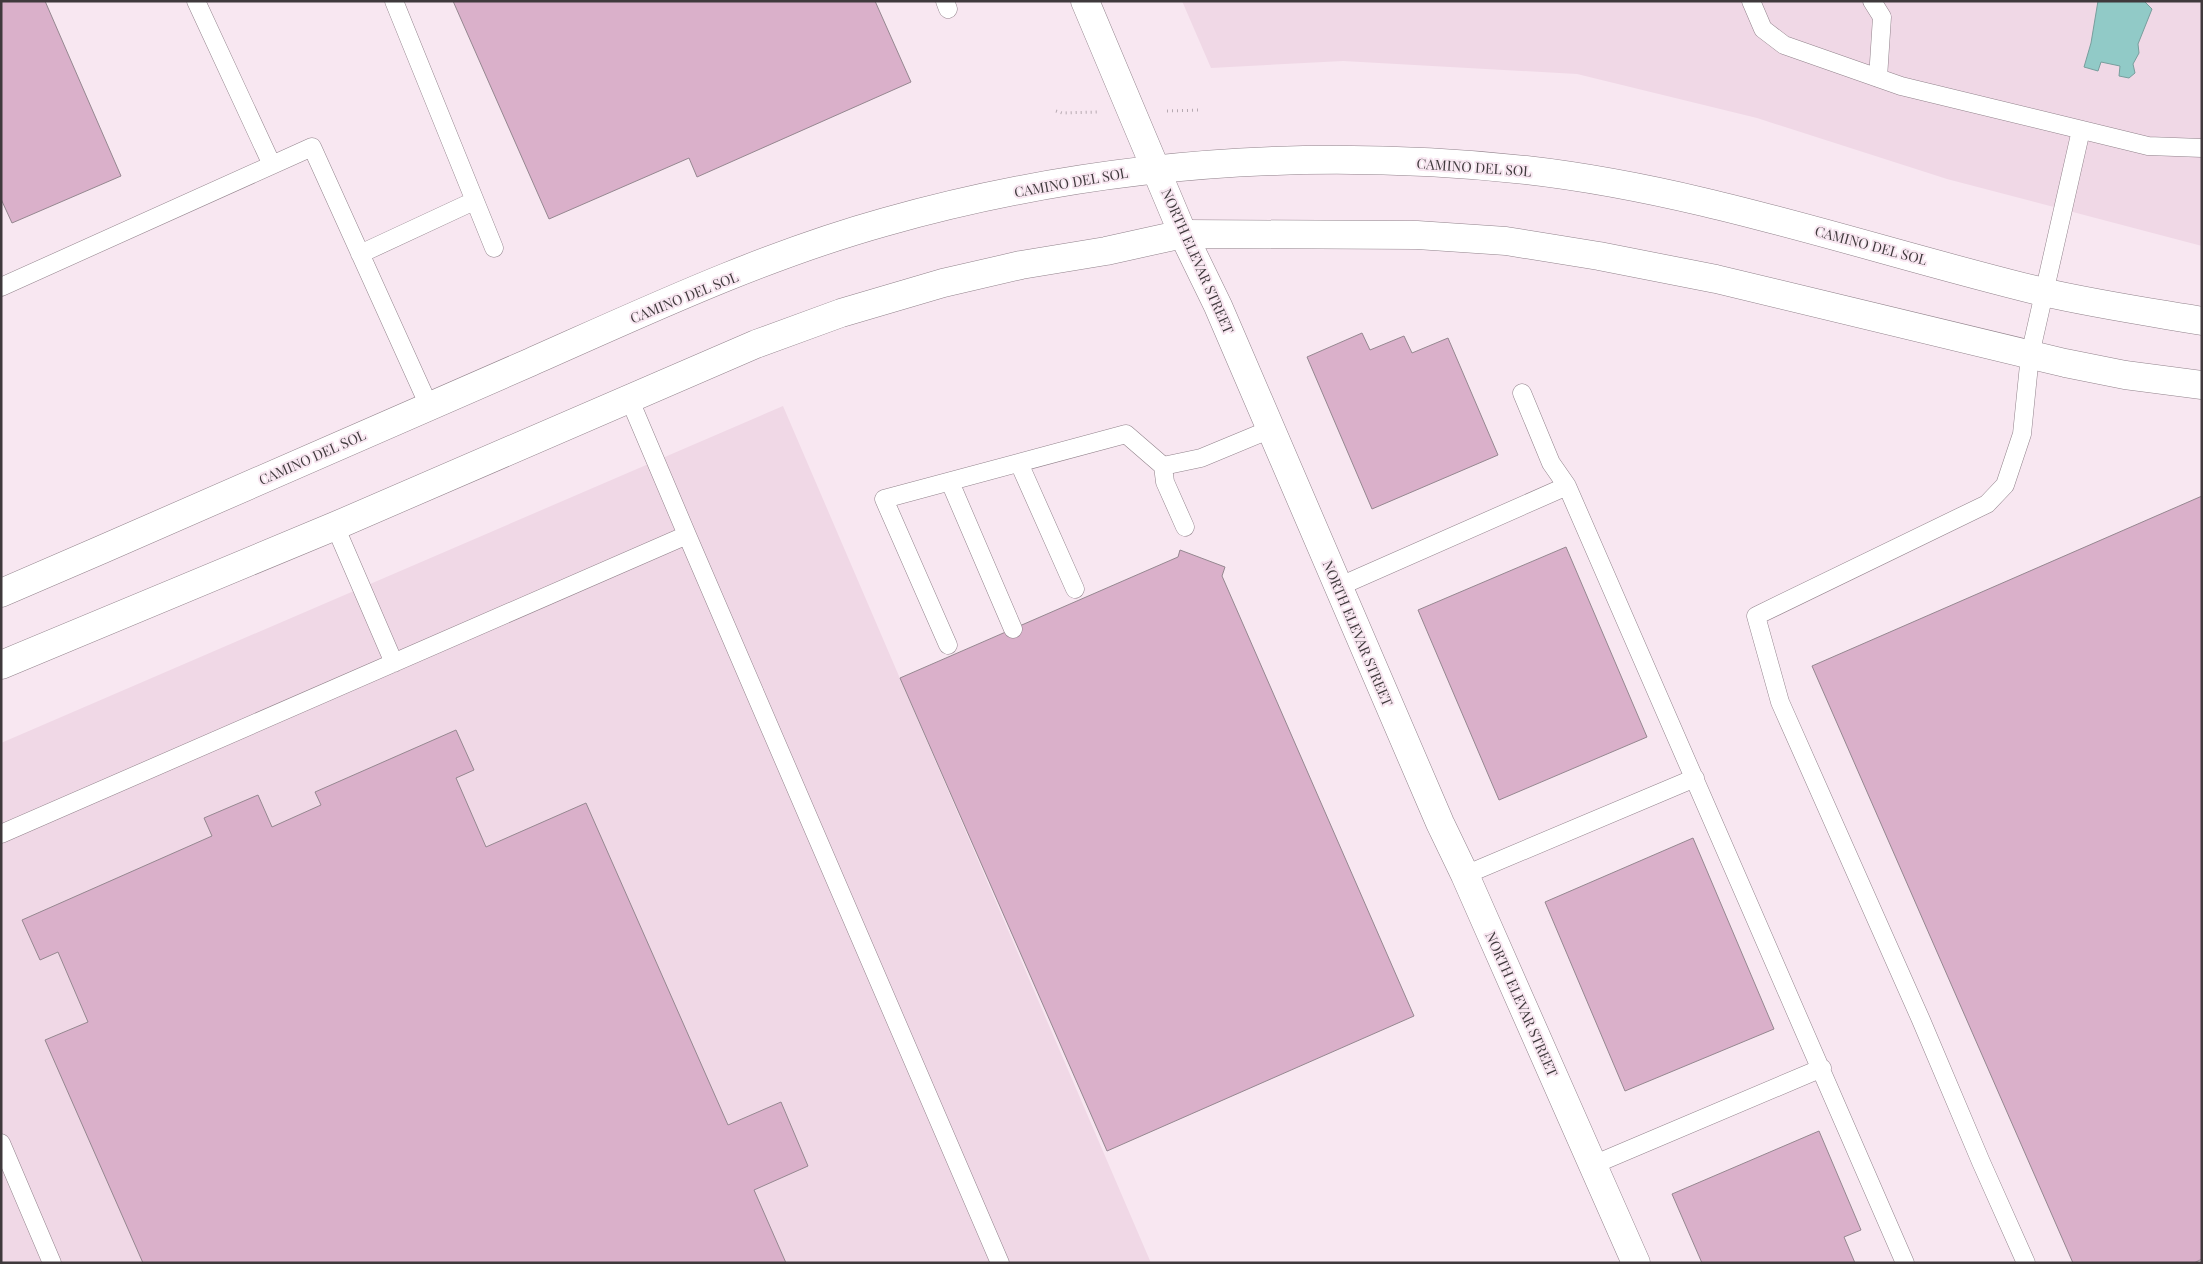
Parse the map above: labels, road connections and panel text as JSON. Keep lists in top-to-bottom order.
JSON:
{
  "streets": {
    "street": ["CAMINO DEL SOL", "NORTH ELEVAR STREET"]
  },
  "crossings": [
    ["CAMINO DEL SOL", "NORTH ELEVAR STREET"]
  ]
}
